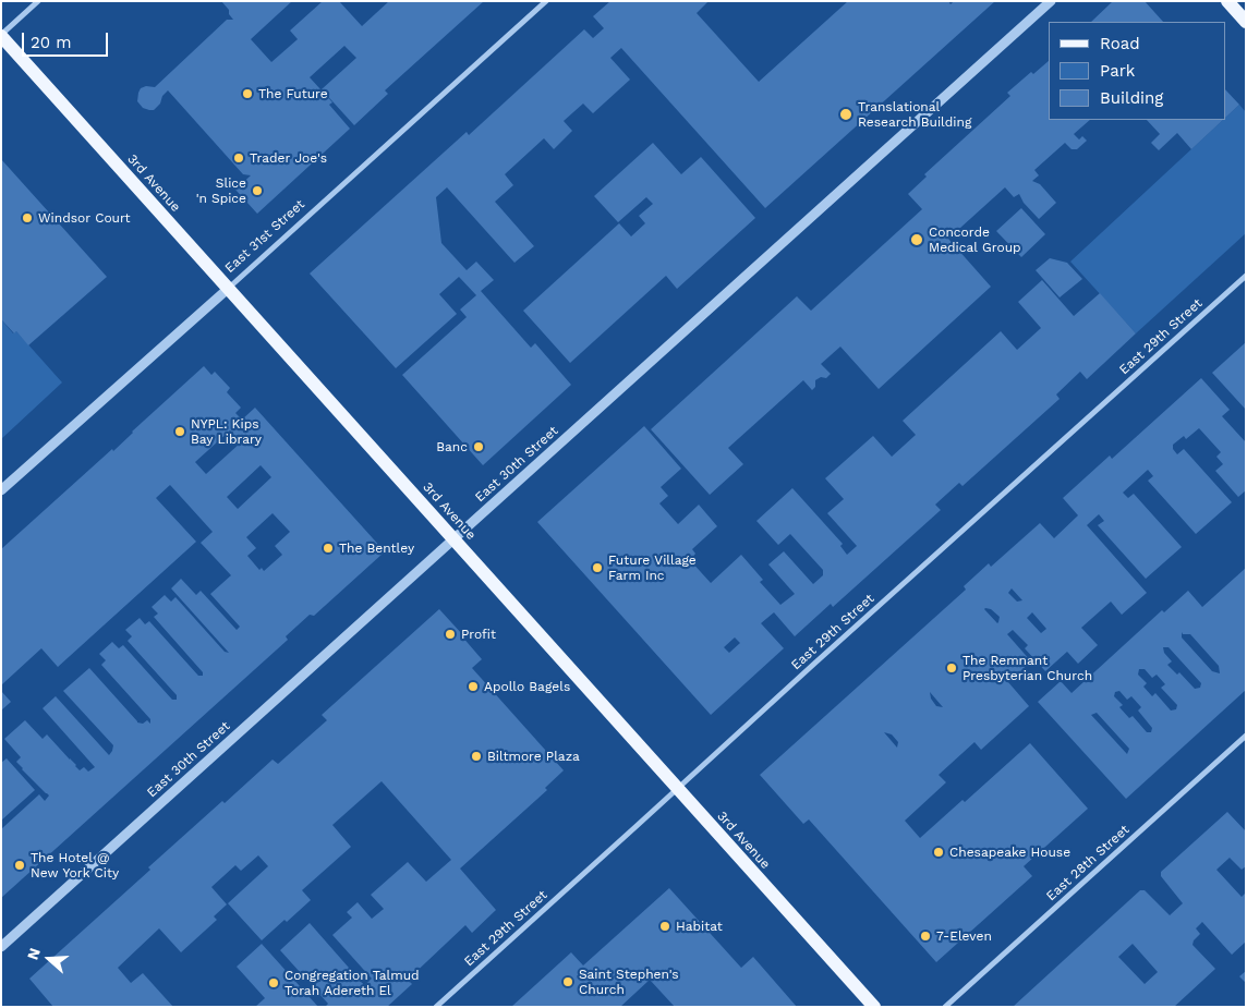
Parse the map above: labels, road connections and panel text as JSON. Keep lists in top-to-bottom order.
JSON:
{
  "streets": {
    "main road": ["3rd Avenue"],
    "street": [
      "East 31st Street",
      "East 29th Street",
      "East 30th Street",
      "East 28th Street"
    ]
  },
  "crossings": [
    ["3rd Avenue", "East 31st Street"],
    ["3rd Avenue", "East 29th Street"],
    ["3rd Avenue", "East 30th Street"]
  ],
  "places": [
    "The Future",
    "Translational Research Building",
    "Trader Joe's",
    "Slice 'n Spice",
    "Windsor Court",
    "Concorde Medical Group",
    "NYPL: Kips Bay Library",
    "Banc",
    "The Bentley",
    "Future Village Farm Inc",
    "Profit",
    "The Remnant Presbyterian Church",
    "Apollo Bagels",
    "Biltmore Plaza",
    "Chesapeake House",
    "The Hotel @ New York City",
    "Habitat",
    "7-Eleven",
    "Saint Stephen's Church",
    "Congregation Talmud Torah Adereth El"
  ],
  "legend": ["Road", "Park", "Building"],
  "scale_bar": "20 m",
  "north": "left"
}
